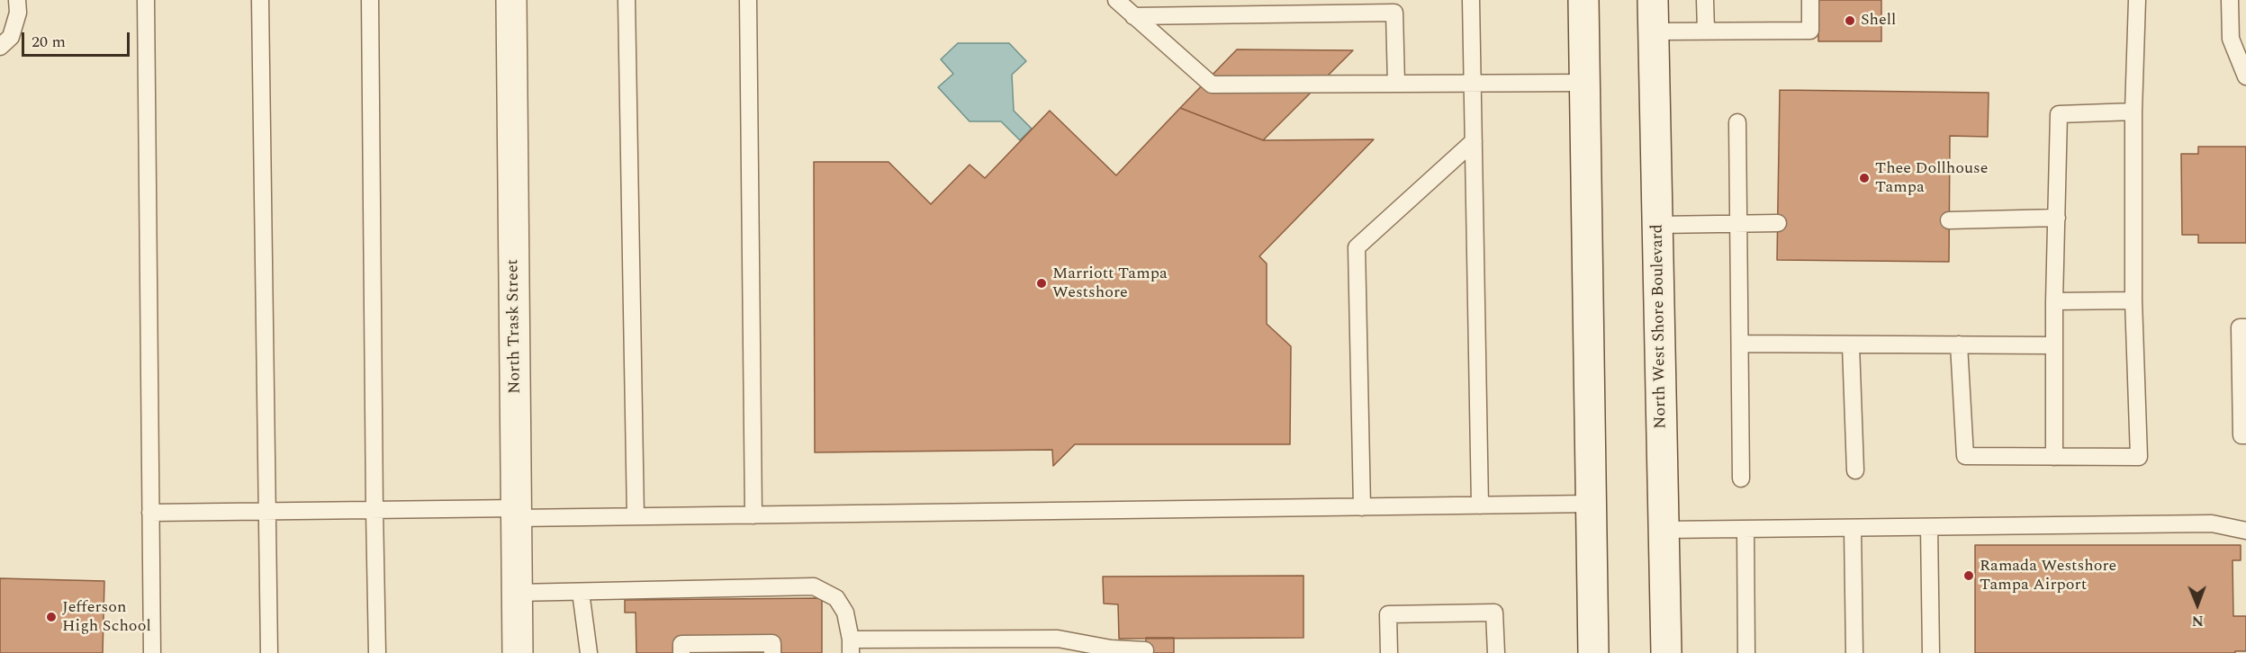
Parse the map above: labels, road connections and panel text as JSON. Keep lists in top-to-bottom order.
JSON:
{
  "streets": {
    "main road": ["North Trask Street", "North West Shore Boulevard"]
  },
  "places": [
    "Shell",
    "Thee Dollhouse Tampa",
    "Marriott Tampa Westshore",
    "Ramada Westshore Tampa Airport",
    "Jefferson High School"
  ],
  "scale_bar": "20 m",
  "north": "bottom"
}
